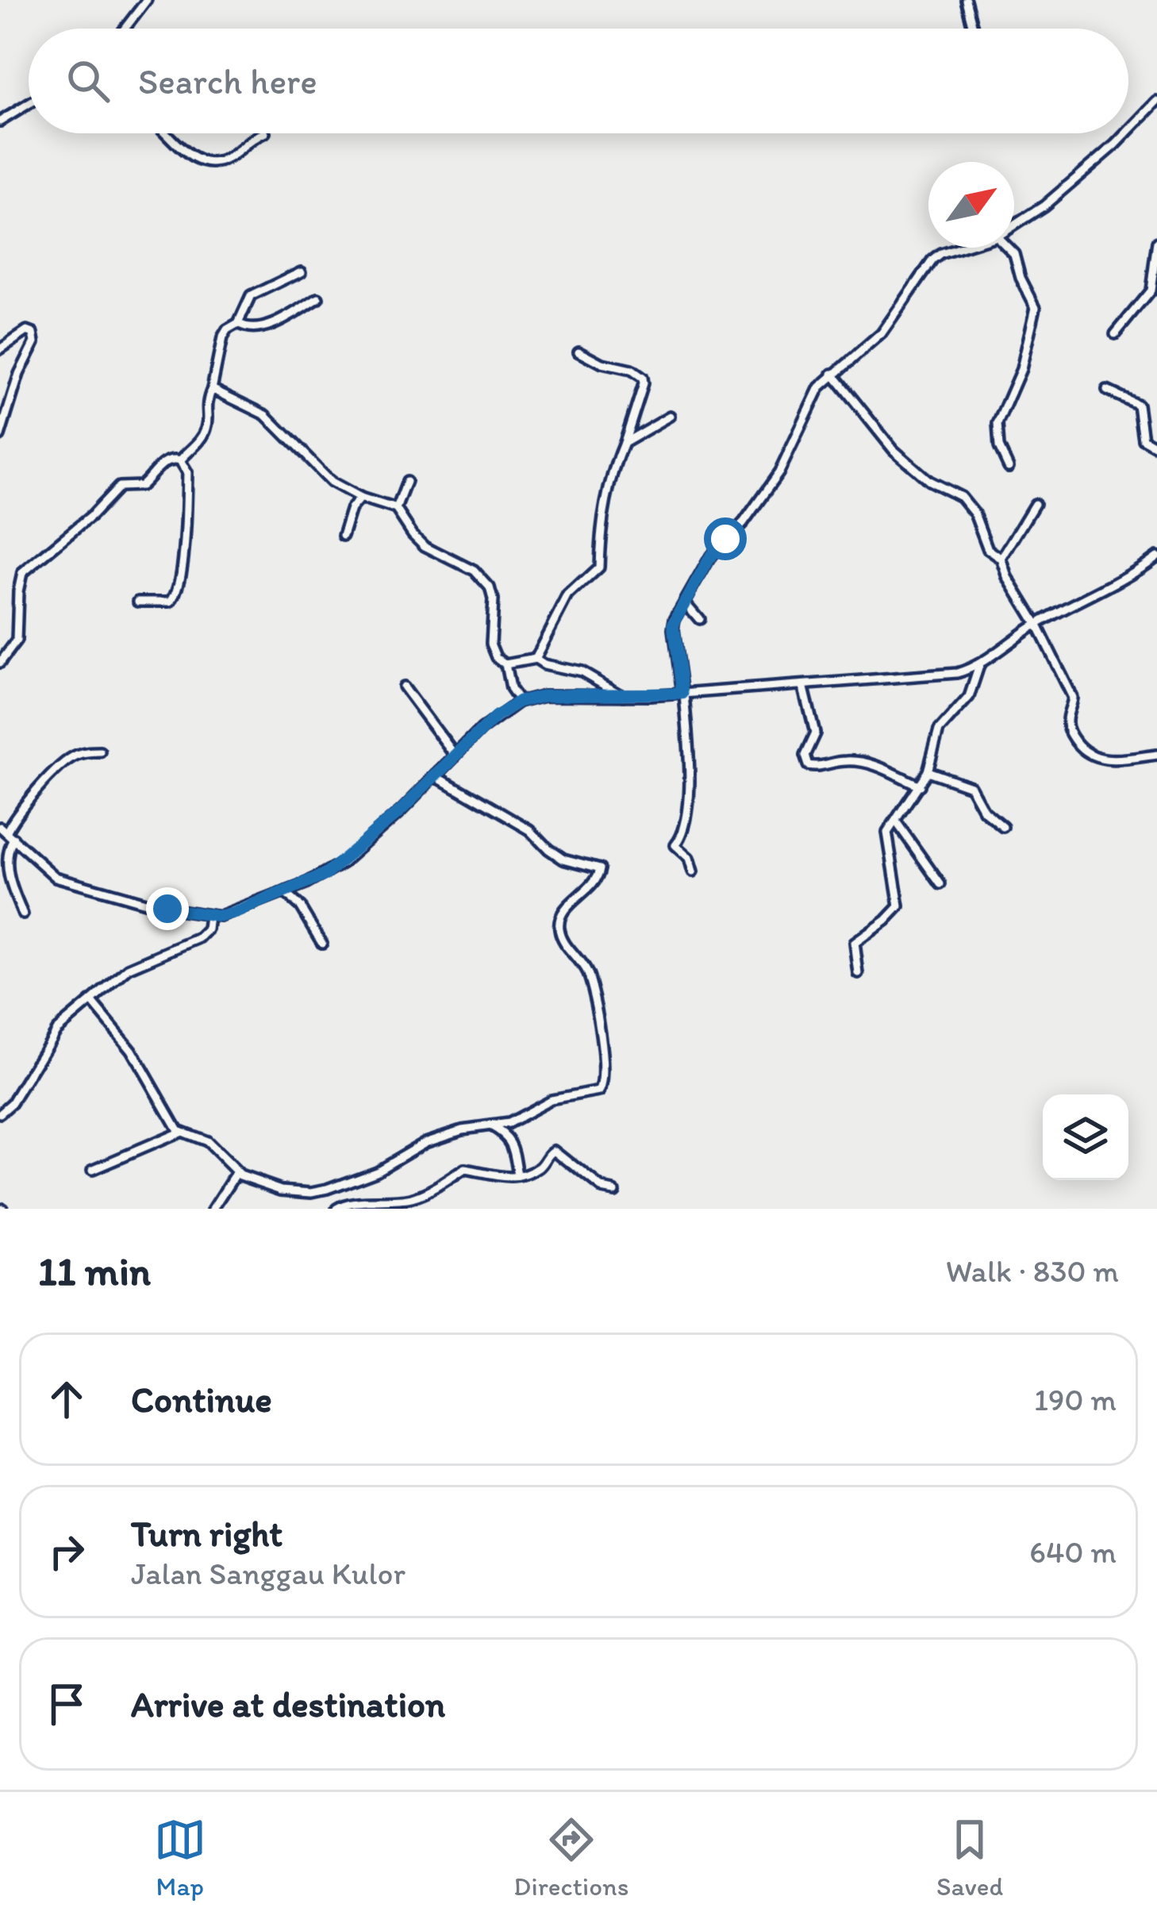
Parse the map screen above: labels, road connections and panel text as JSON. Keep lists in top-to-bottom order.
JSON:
{
  "north": "top right",
  "page": {
    "search": "Search here",
    "heading": ["11 min", "Walk · 830 m"],
    "list": [
      ["Continue", "190 m"],
      ["Turn right", "Jalan Sanggau Kulor", "640 m"],
      "Arrive at destination"
    ],
    "nav": ["Map", "Directions", "Saved"]
  }
}
